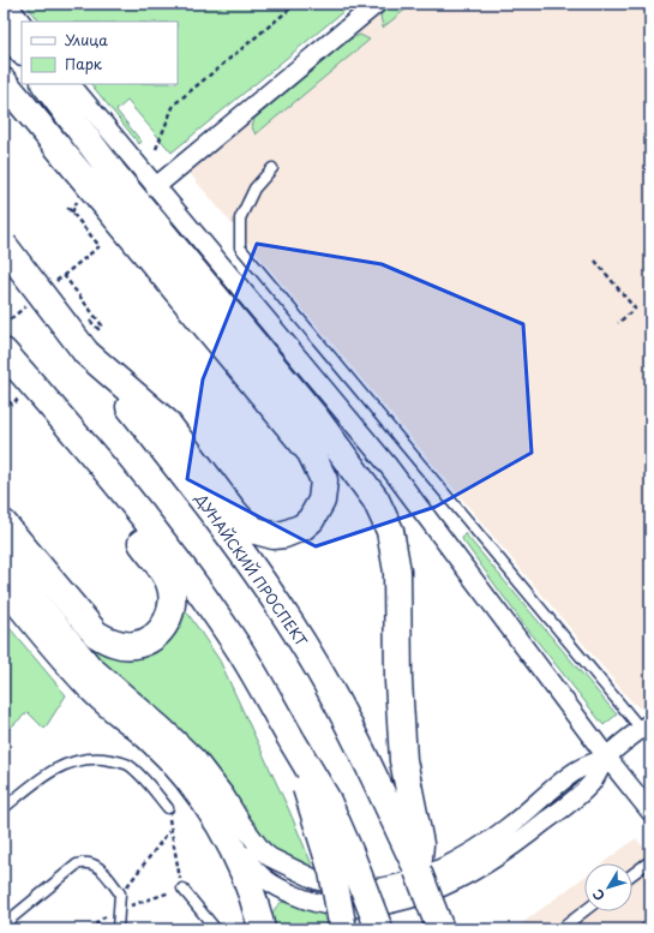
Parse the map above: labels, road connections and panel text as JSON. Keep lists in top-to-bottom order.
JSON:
{
  "streets": {
    "main road": ["ДУНАЙСКИЙ ПРОСПЕКТ"]
  },
  "legend": ["Улица", "Парк"],
  "north": "bottom left"
}
